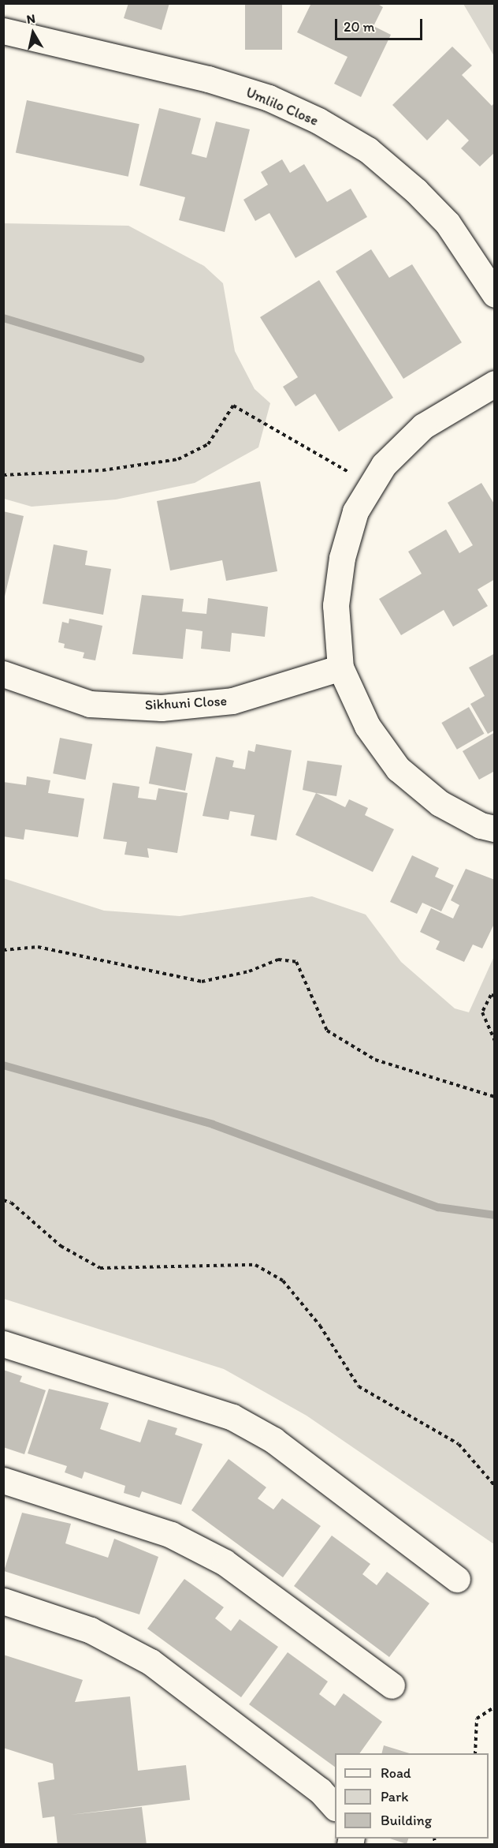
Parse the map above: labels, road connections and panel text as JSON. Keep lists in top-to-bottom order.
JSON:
{
  "streets": {
    "street": ["Umlilo Close", "Sikhuni Close"]
  },
  "legend": ["Road", "Park", "Building"],
  "scale_bar": "20 m",
  "north": "top"
}
